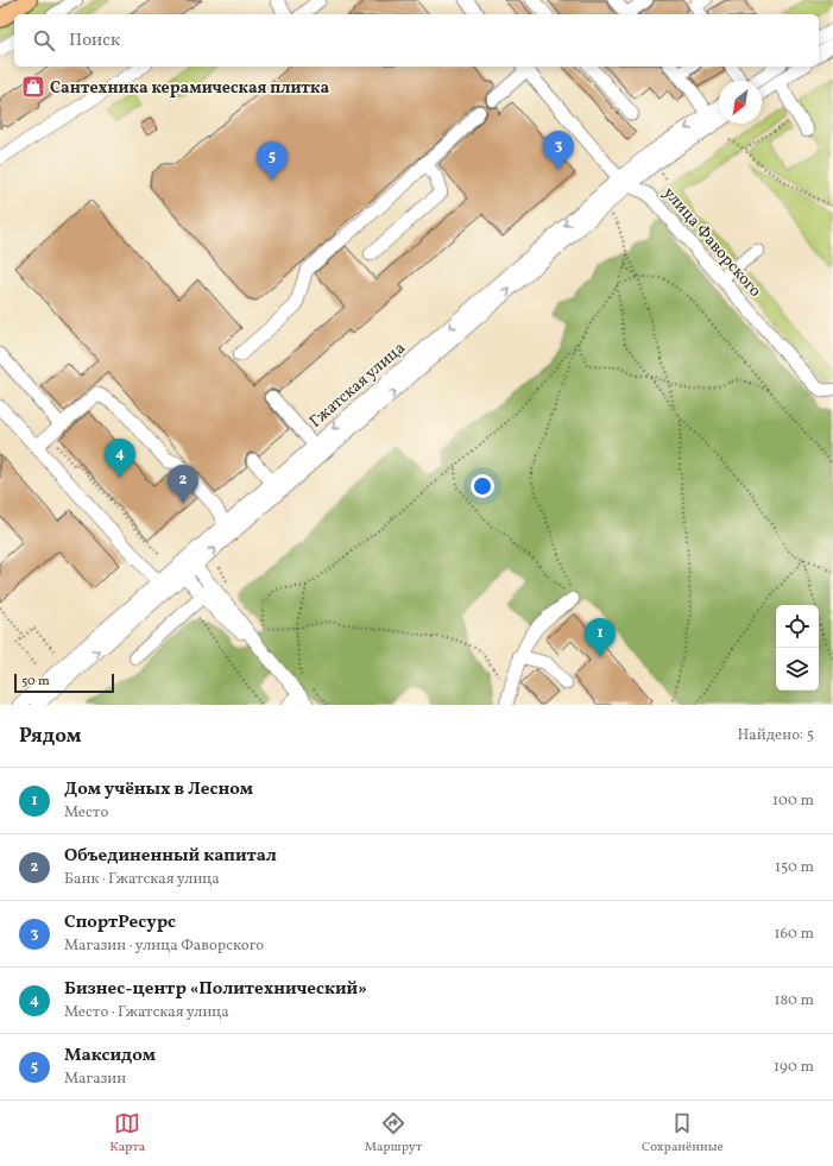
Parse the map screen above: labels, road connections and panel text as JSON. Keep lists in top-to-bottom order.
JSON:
{
  "streets": {
    "street": ["улица Фаворского", "Гжатская улица"]
  },
  "crossings": [
    ["улица Фаворского", "Гжатская улица"]
  ],
  "places": {
    "shop": ["Сантехника керамическая плитка"]
  },
  "scale_bar": "50 m",
  "north": "bottom left",
  "page": {
    "search": "Поиск",
    "pins": [
      "3",
      "5",
      "4",
      "2",
      "1"
    ],
    "scale": "50 m",
    "heading": ["Рядом", "Найдено: 5"],
    "list": [
      {
        "mark": "1",
        "name": "Дом учёных в Лесном",
        "note": "Место",
        "value": "100 m"
      },
      {
        "mark": "2",
        "name": "Объединенный капитал",
        "note": "Банк · Гжатская улица",
        "value": "150 m"
      },
      {
        "mark": "3",
        "name": "СпортРесурс",
        "note": "Магазин · улица Фаворского",
        "value": "160 m"
      },
      {
        "mark": "4",
        "name": "Бизнес-центр «Политехнический»",
        "note": "Место · Гжатская улица",
        "value": "180 m"
      },
      {
        "mark": "5",
        "name": "Максидом",
        "note": "Магазин",
        "value": "190 m"
      }
    ],
    "nav": ["Карта", "Маршрут", "Сохранённые"]
  }
}
